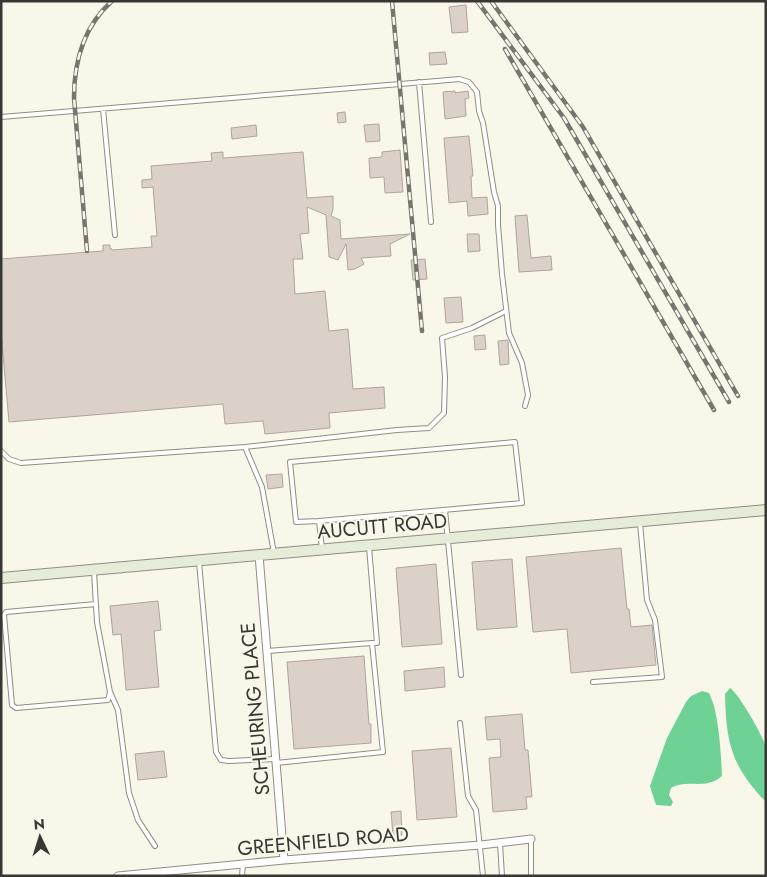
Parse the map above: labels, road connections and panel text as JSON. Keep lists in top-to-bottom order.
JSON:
{
  "streets": {
    "street": ["AUCUTT ROAD", "SCHEURING PLACE", "GREENFIELD ROAD"]
  },
  "crossings": [
    ["AUCUTT ROAD", "SCHEURING PLACE"],
    ["SCHEURING PLACE", "GREENFIELD ROAD"]
  ],
  "north": "top"
}
